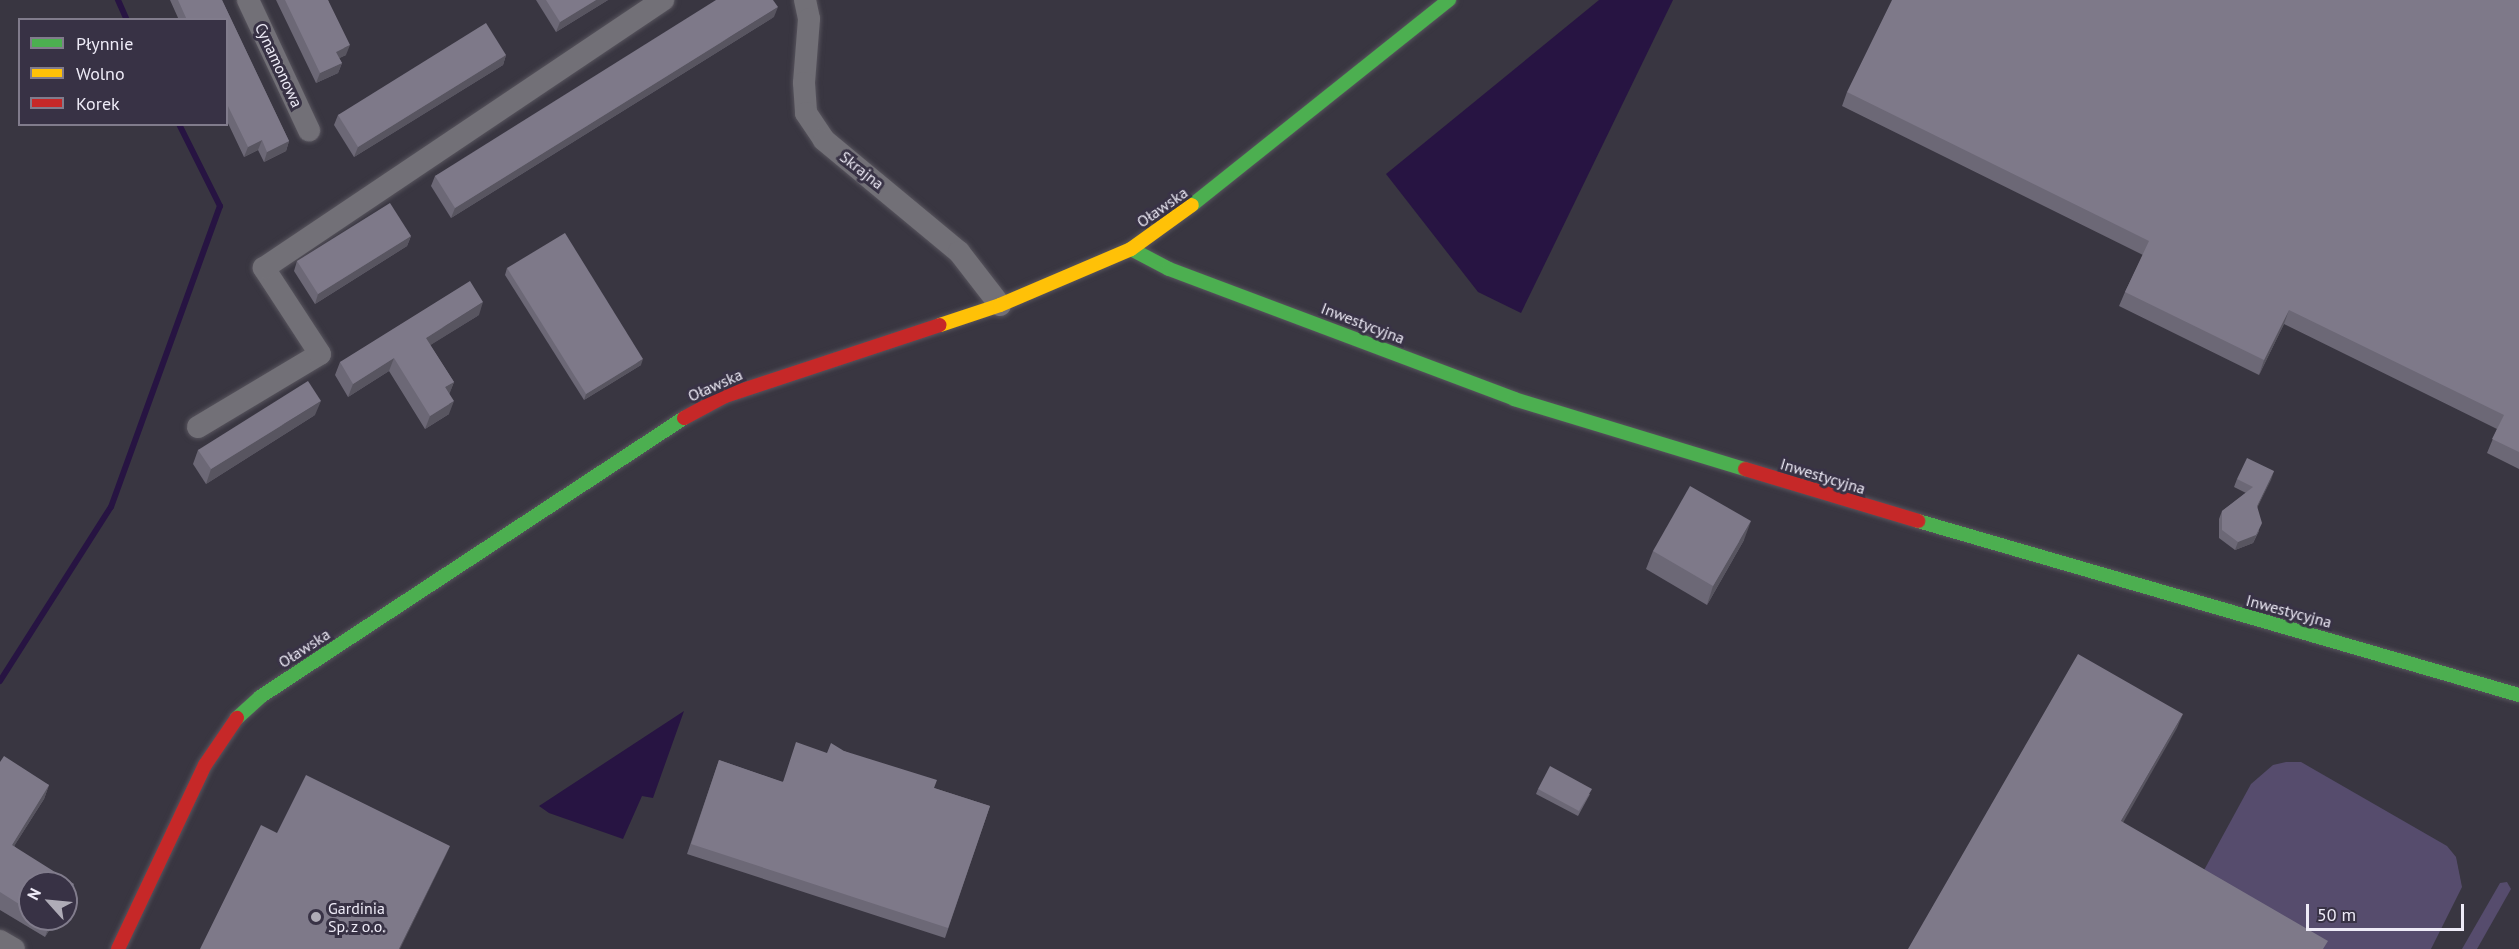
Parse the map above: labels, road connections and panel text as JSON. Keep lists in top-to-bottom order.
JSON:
{
  "streets": {
    "street": [
      "Cynamonowa",
      "Skrajna",
      "Oławska",
      "Inwestycyjna"
    ]
  },
  "crossings": [
    ["Skrajna", "Oławska"],
    ["Oławska", "Inwestycyjna"]
  ],
  "places": ["Gardinia Sp. z o.o."],
  "legend": ["Płynnie", "Wolno", "Korek"],
  "scale_bar": "50 m",
  "north": "top left"
}
